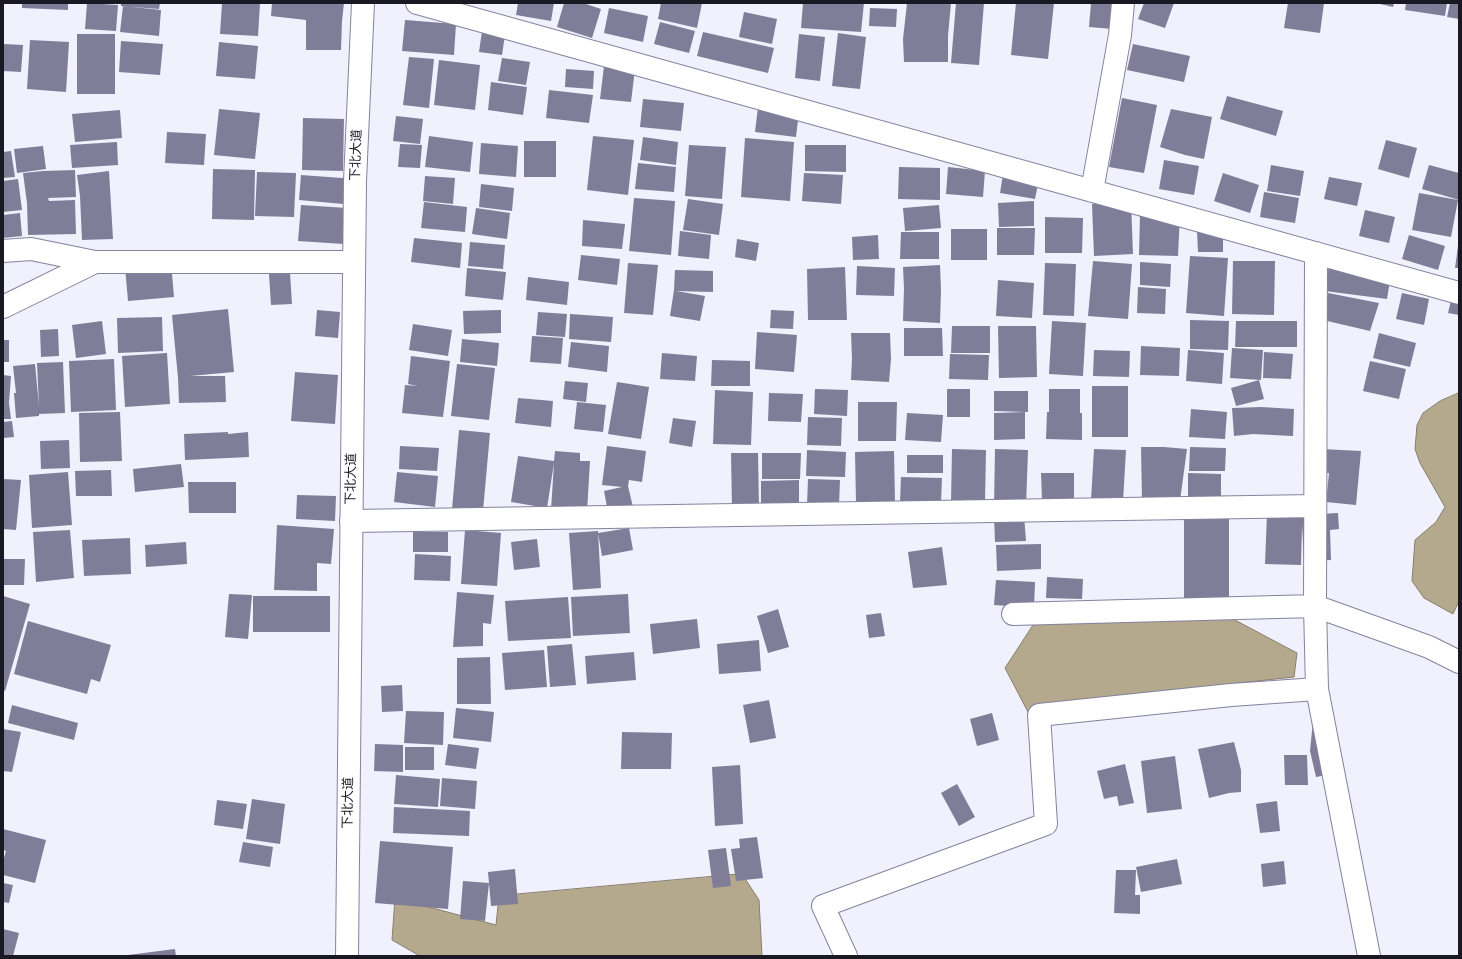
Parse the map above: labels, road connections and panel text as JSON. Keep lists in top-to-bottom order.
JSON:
{
  "streets": {
    "street": ["下北大道"]
  }
}
